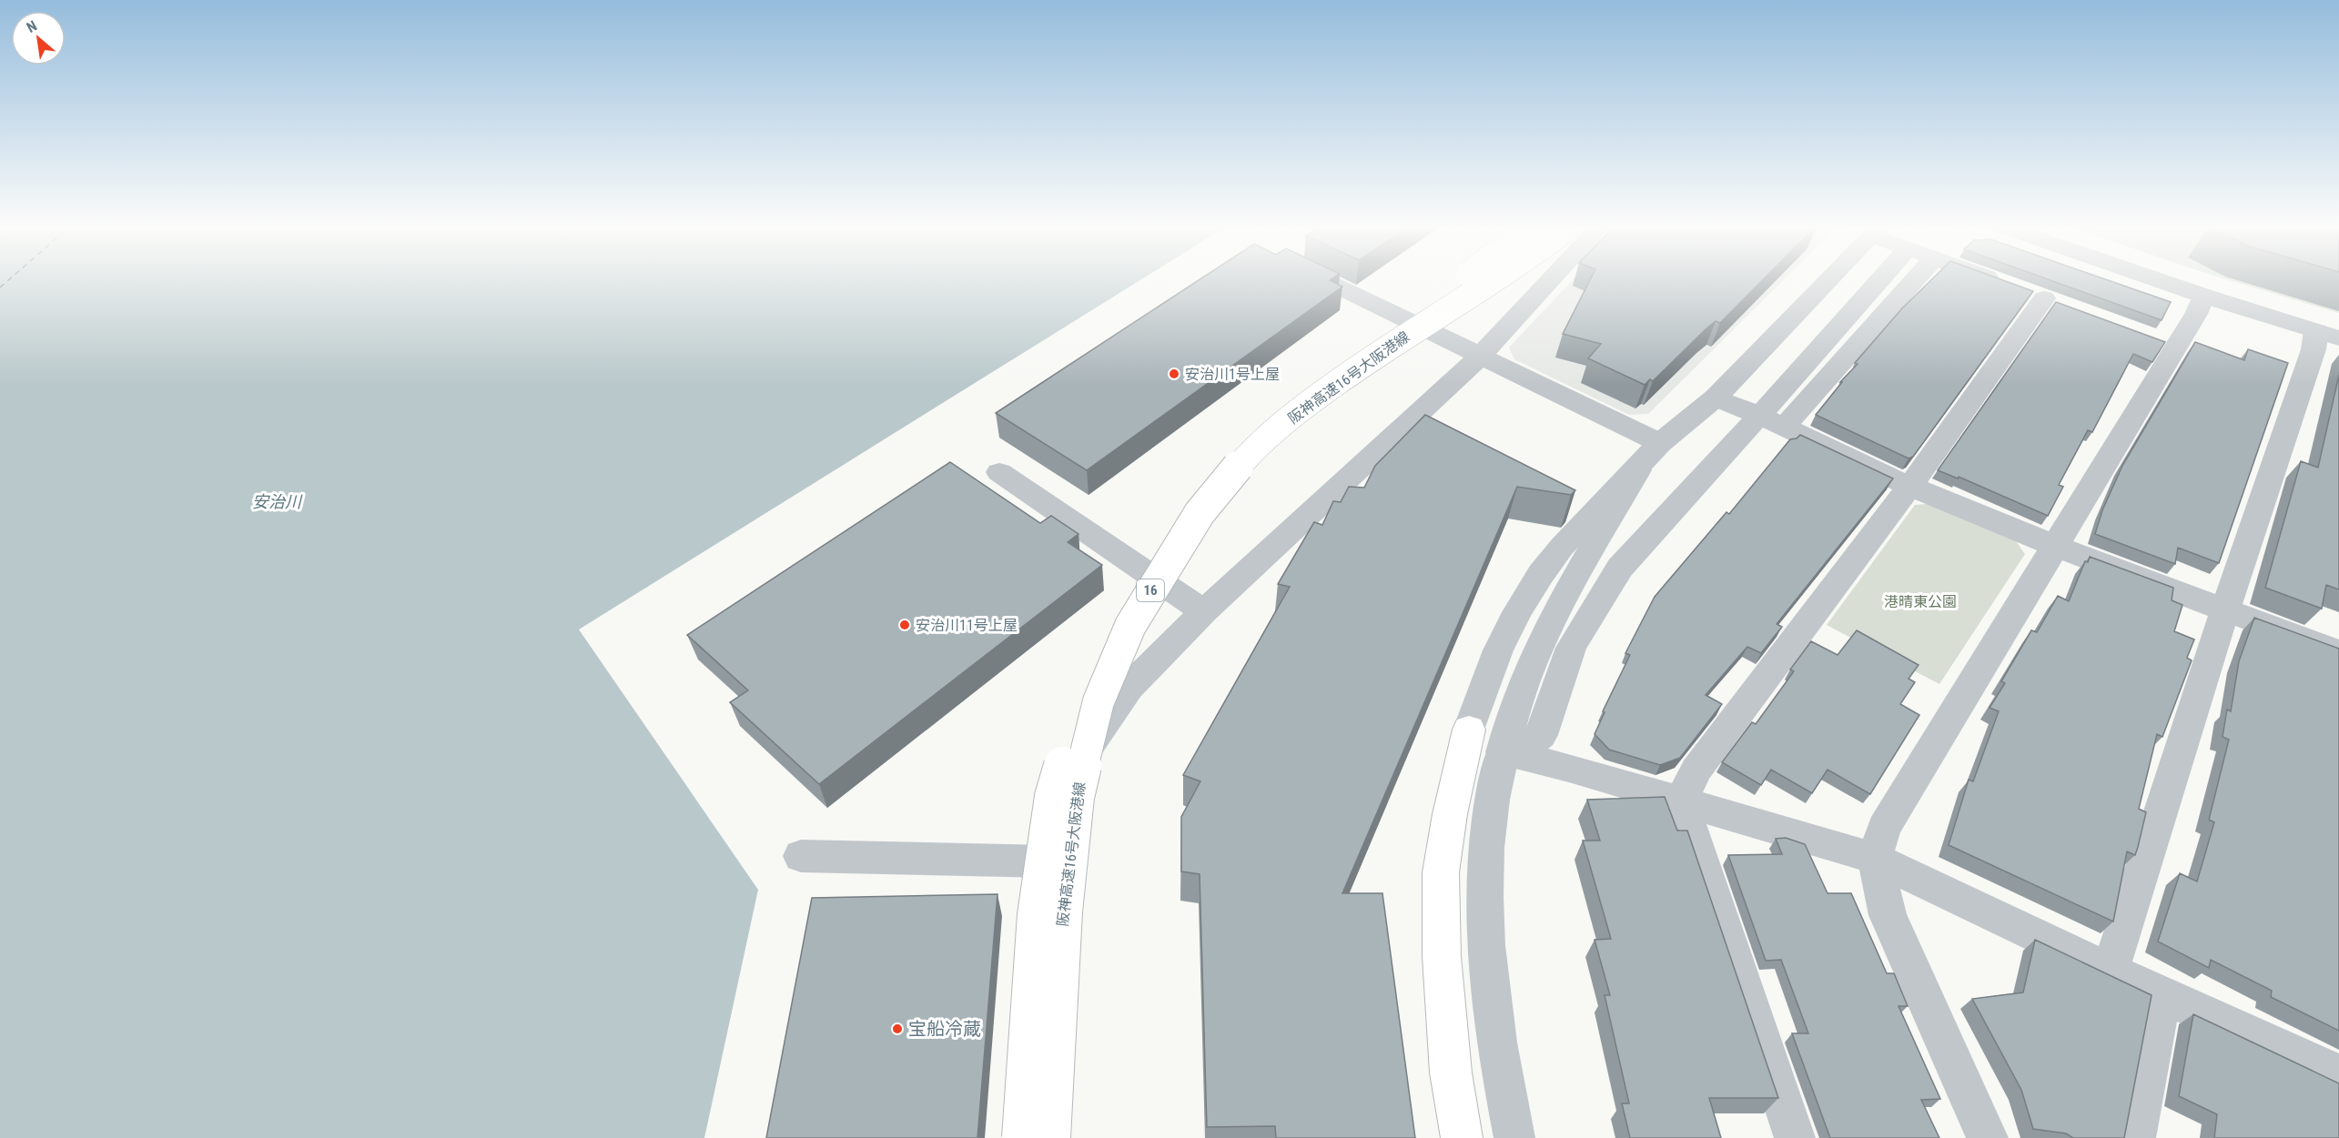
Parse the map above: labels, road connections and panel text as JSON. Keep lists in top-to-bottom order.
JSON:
{
  "streets": {
    "highway": ["阪神高速16号大阪港線", "16"]
  },
  "water": ["安治川"],
  "parks": ["港晴東公園"],
  "places": ["安治川1号上屋", "安治川11号上屋", "宝船冷蔵"],
  "north": "top left"
}
